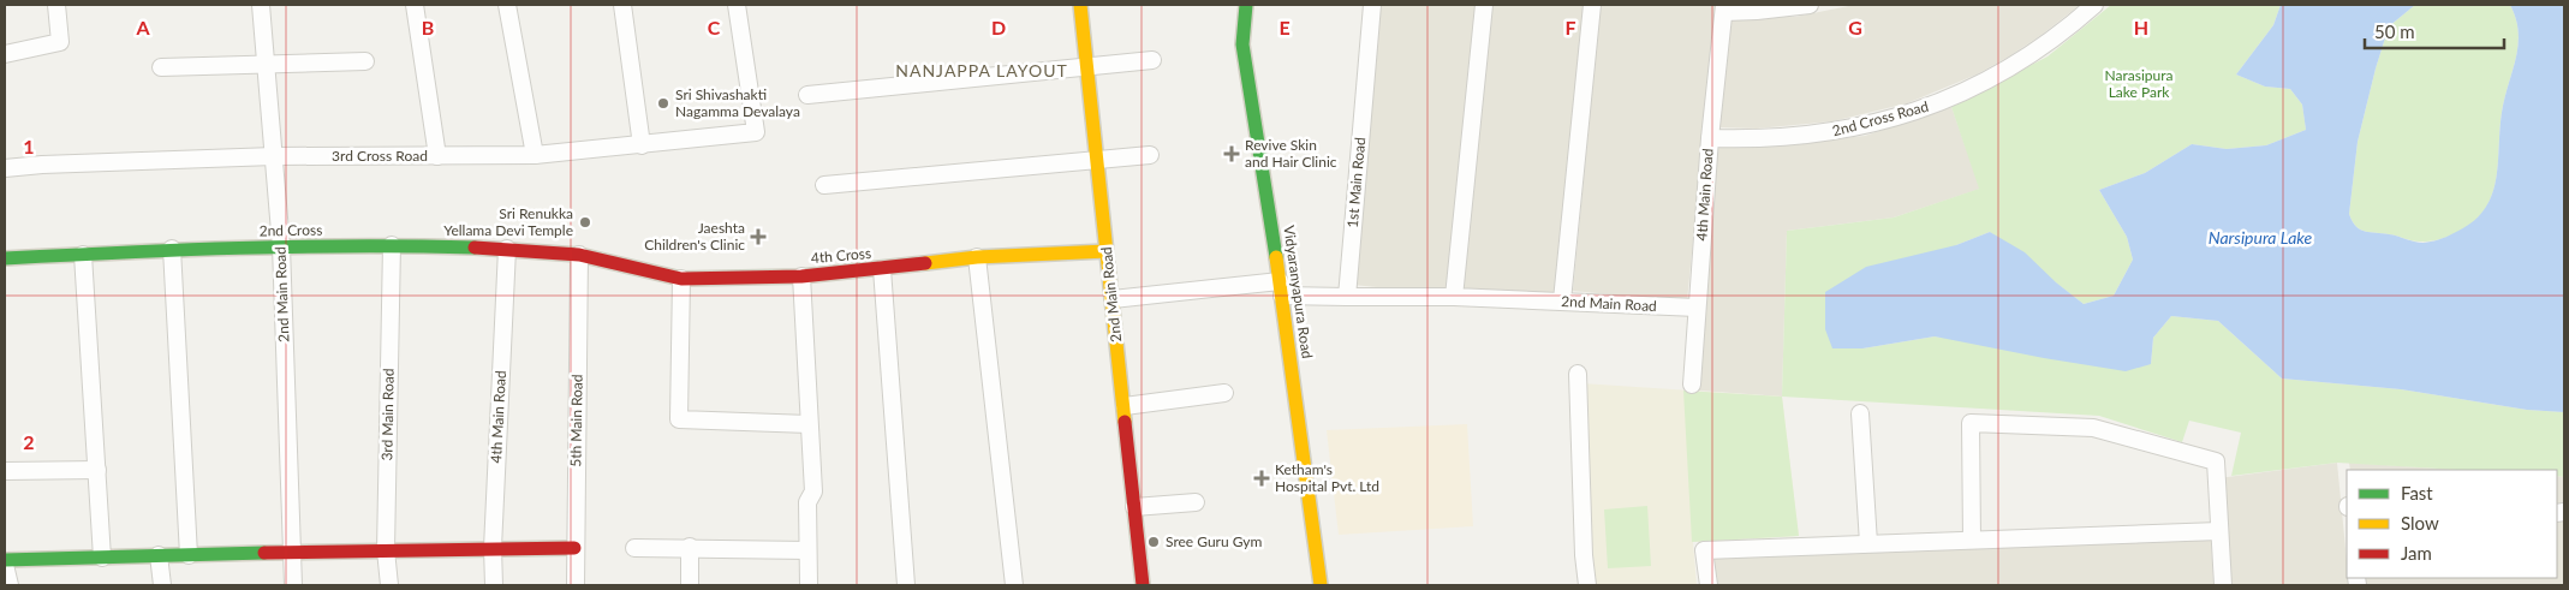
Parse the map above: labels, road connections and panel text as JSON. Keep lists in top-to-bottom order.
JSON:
{
  "streets": {
    "street": [
      "2nd Cross Road",
      "3rd Cross Road",
      "1st Main Road",
      "4th Main Road",
      "2nd Cross",
      "4th Cross",
      "Vidyaranyapura Road",
      "2nd Main Road",
      "3rd Main Road",
      "5th Main Road"
    ]
  },
  "crossings": [
    ["2nd Cross Road", "4th Main Road"],
    ["3rd Cross Road", "2nd Main Road"],
    ["1st Main Road", "2nd Main Road"],
    ["4th Main Road", "2nd Cross"],
    ["4th Main Road", "2nd Main Road"],
    ["2nd Cross", "4th Cross"],
    ["2nd Cross", "2nd Main Road"],
    ["2nd Cross", "3rd Main Road"],
    ["2nd Cross", "5th Main Road"],
    ["4th Cross", "2nd Main Road"],
    ["4th Cross", "5th Main Road"]
  ],
  "districts": ["NANJAPPA LAYOUT"],
  "water": ["Narsipura Lake"],
  "parks": ["Narasipura Lake Park"],
  "places": {
    "other": ["Sri Shivashakti Nagamma Devalaya", "Sri Renukka Yellama Devi Temple", "Sree Guru Gym"],
    "health": ["Revive Skin and Hair Clinic", "Jaeshta Children's Clinic", "Ketham's Hospital Pvt. Ltd"]
  },
  "legend": ["Fast", "Slow", "Jam"],
  "scale_bar": "50 m",
  "grid": {
    "columns": [
      "A",
      "B",
      "C",
      "D",
      "E",
      "F",
      "G",
      "H"
    ],
    "rows": ["1", "2"]
  }
}
